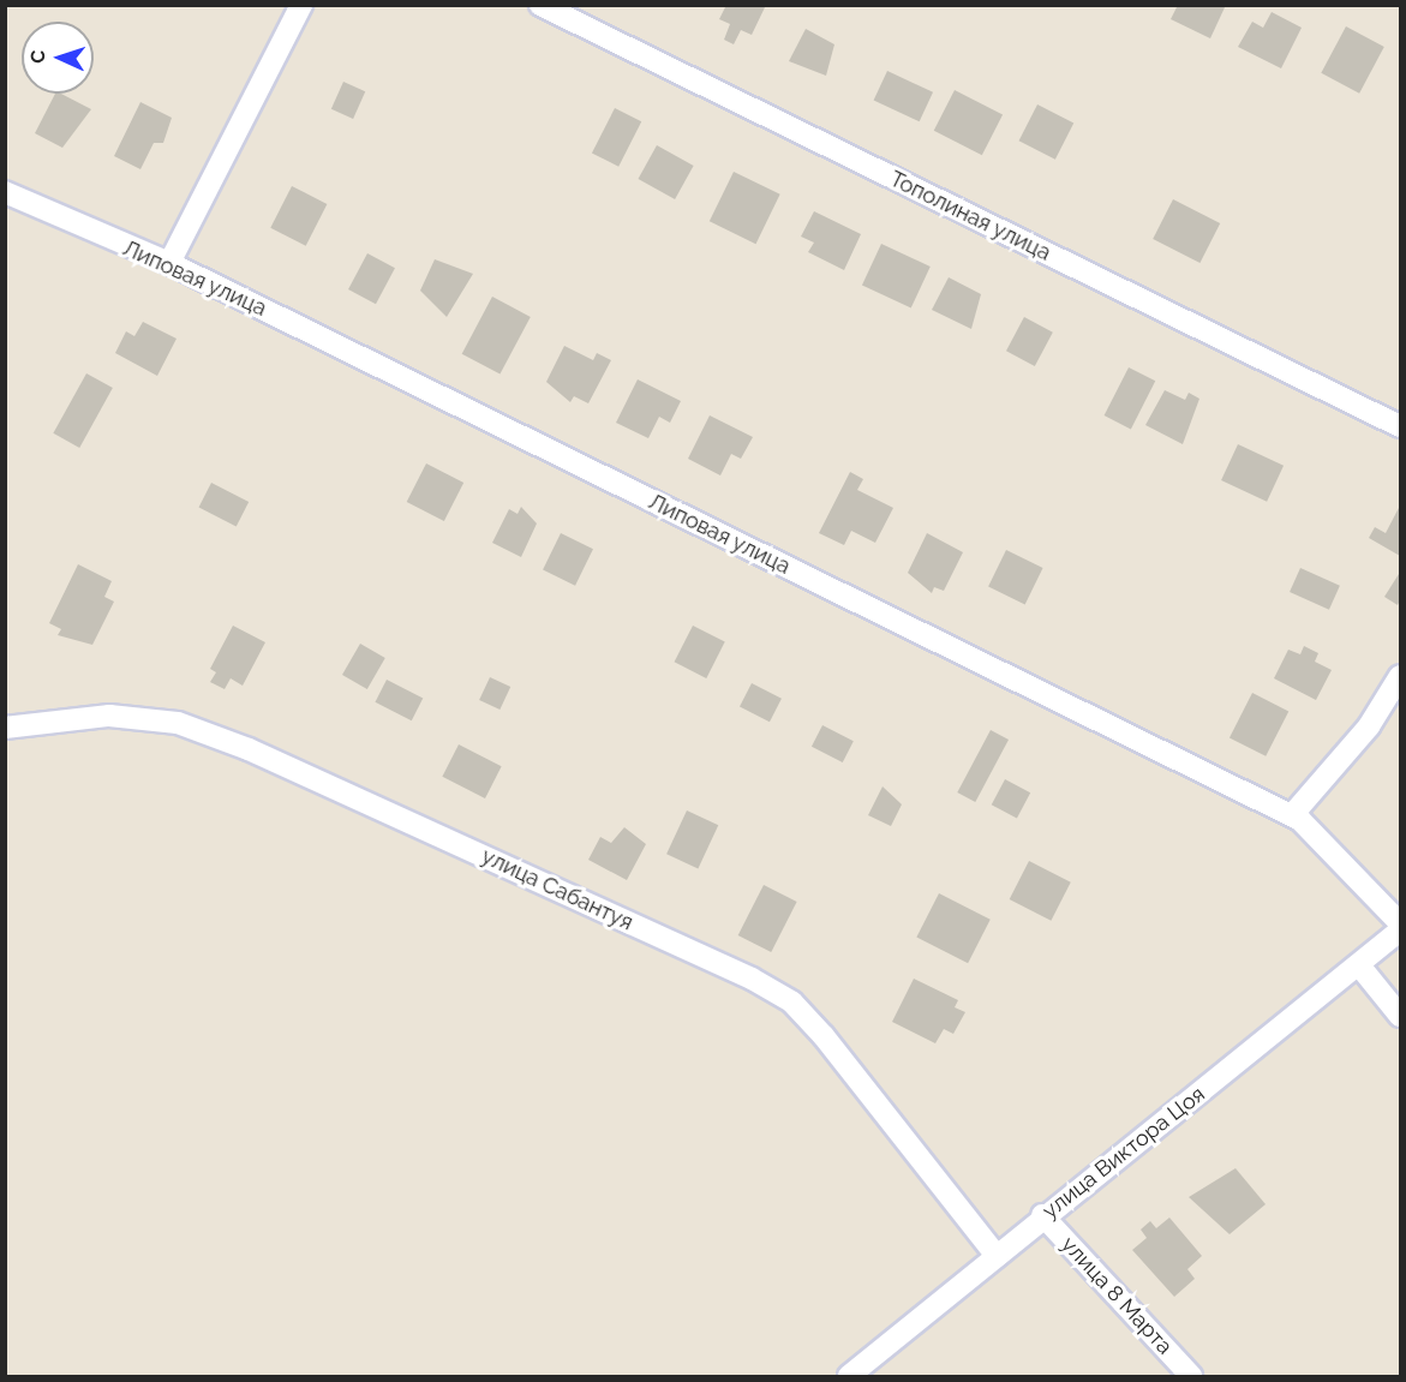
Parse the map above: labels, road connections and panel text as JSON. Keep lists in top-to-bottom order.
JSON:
{
  "streets": {
    "street": [
      "Тополиная улица",
      "Липовая улица",
      "улица Сабантуя",
      "улица Виктора Цоя",
      "улица 8 Марта"
    ]
  },
  "crossings": [
    ["улица Сабантуя", "улица Виктора Цоя"],
    ["улица Виктора Цоя", "улица 8 Марта"]
  ],
  "north": "left"
}
